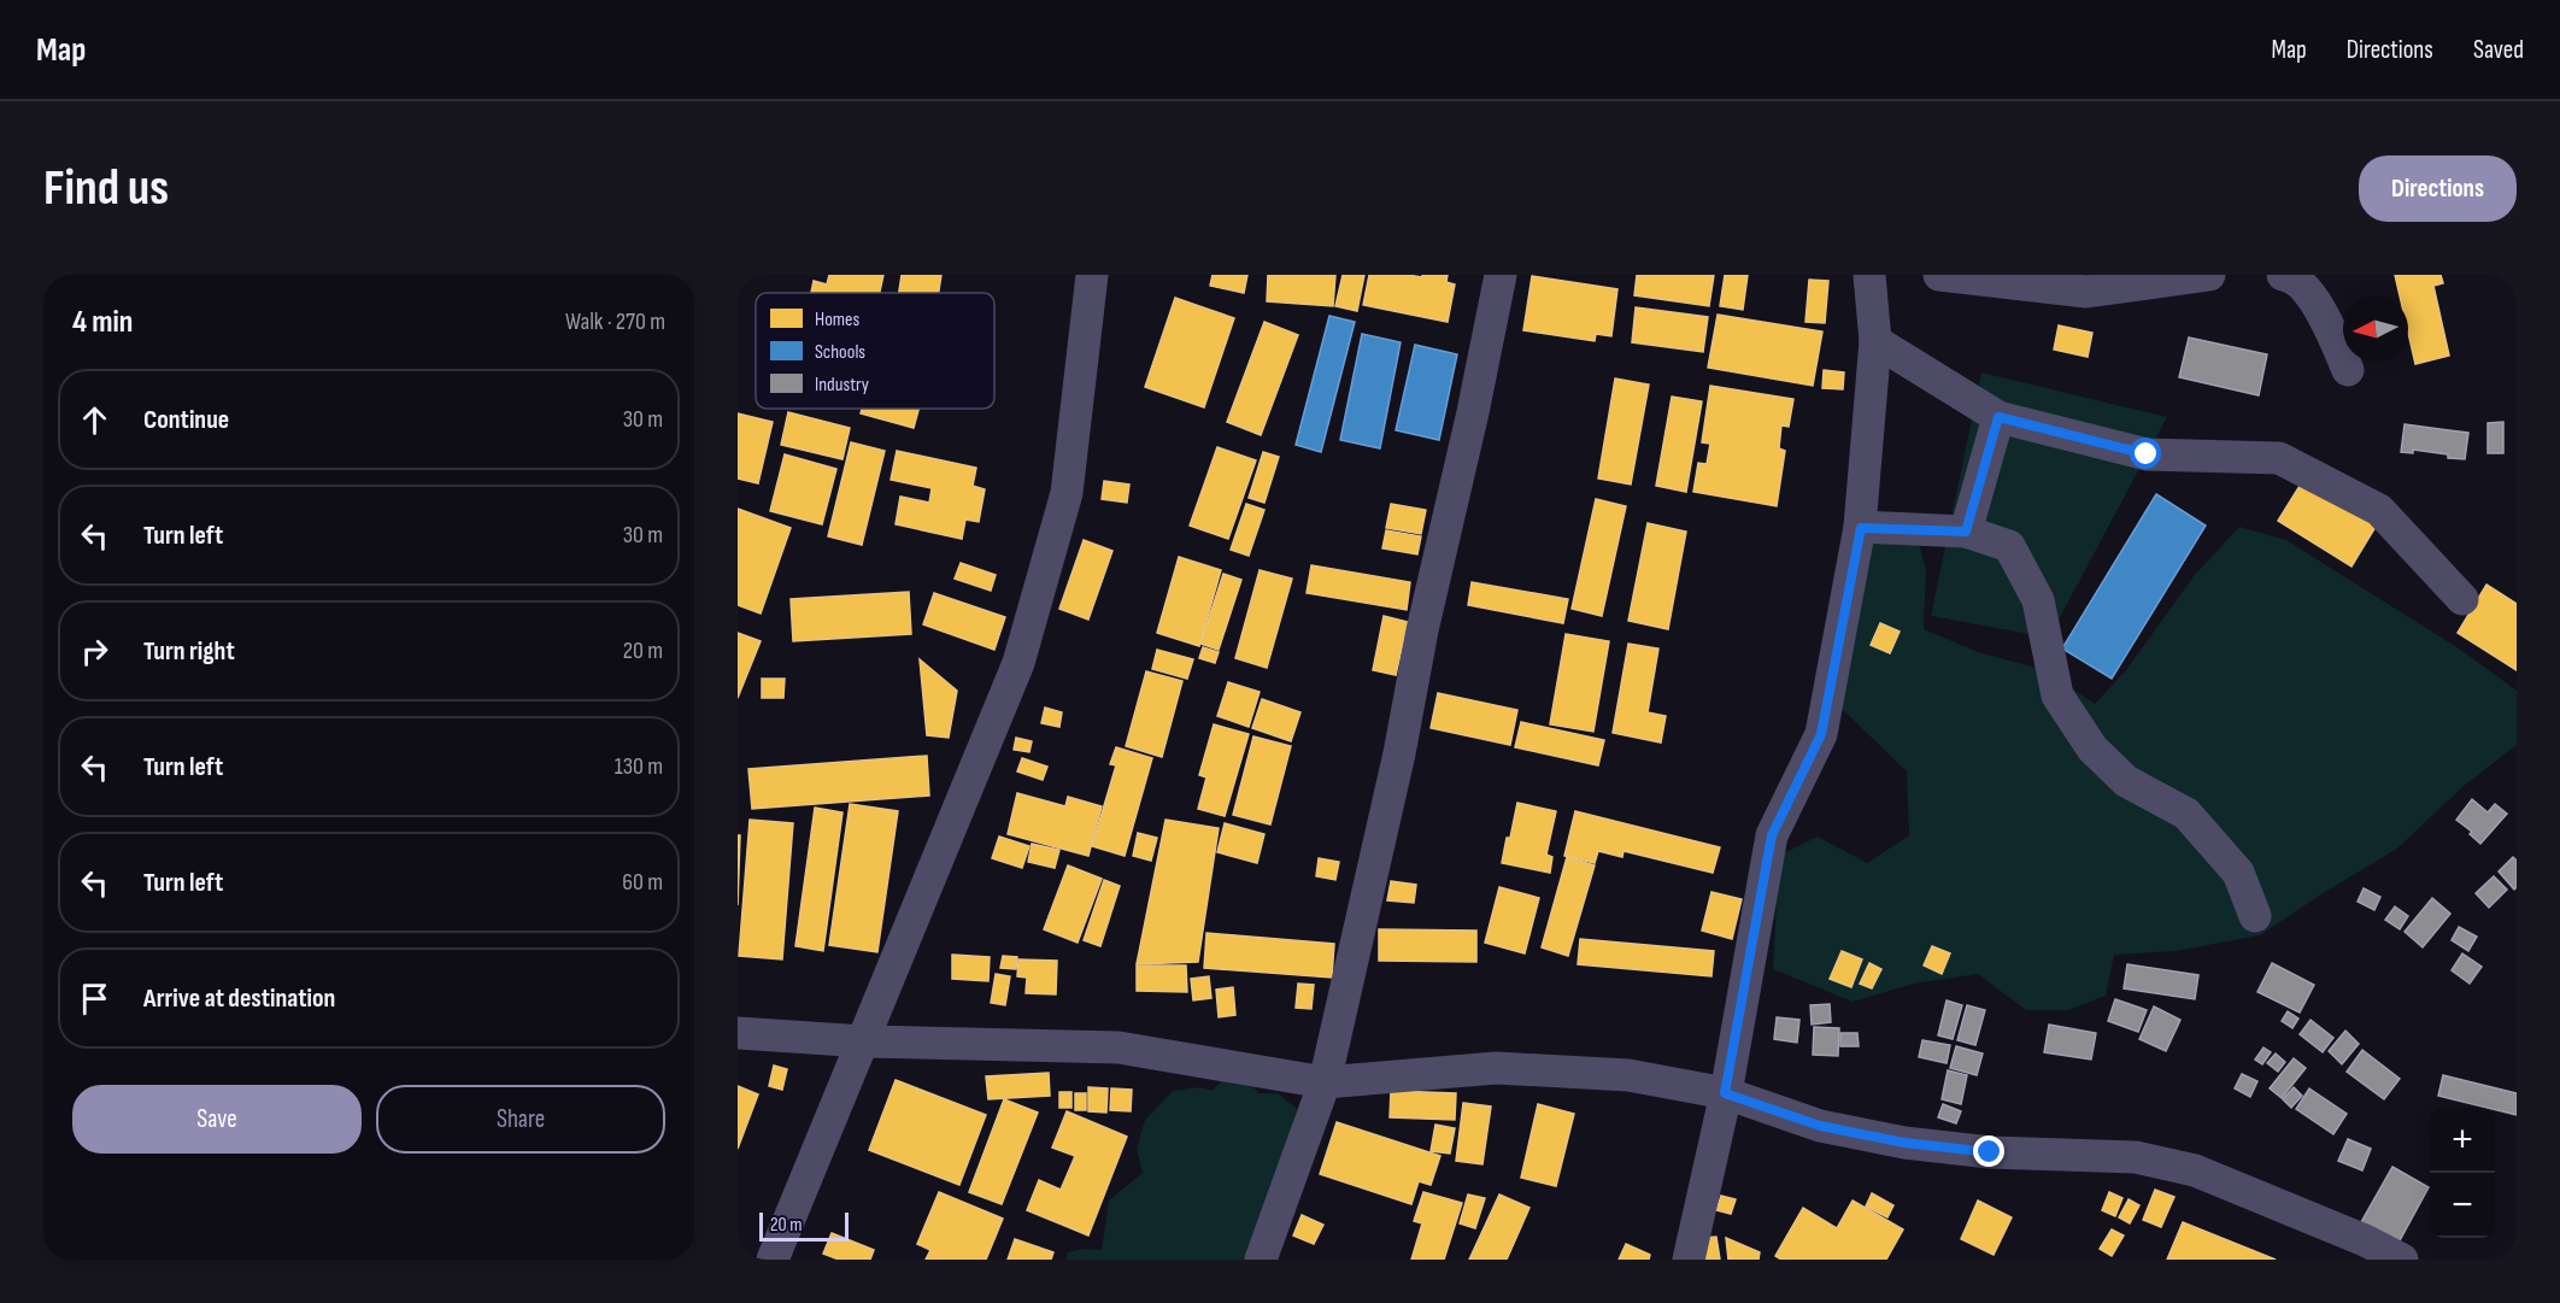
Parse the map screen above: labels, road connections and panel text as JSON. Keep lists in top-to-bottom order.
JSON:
{
  "legend": ["Homes", "Schools", "Industry"],
  "scale_bar": "20 m",
  "north": "left",
  "page": {
    "header": "Map",
    "nav": ["Map", "Directions", "Saved"],
    "buttons": [
      "Directions",
      ["Save", "Share"]
    ],
    "title": "Find us",
    "heading": ["4 min", "Walk · 270 m"],
    "list": [
      ["Continue", "30 m"],
      ["Turn left", "30 m"],
      ["Turn right", "20 m"],
      ["Turn left", "130 m"],
      ["Turn left", "60 m"],
      "Arrive at destination"
    ],
    "map_buttons": ["+", "−"],
    "scale": "20 m"
  }
}
